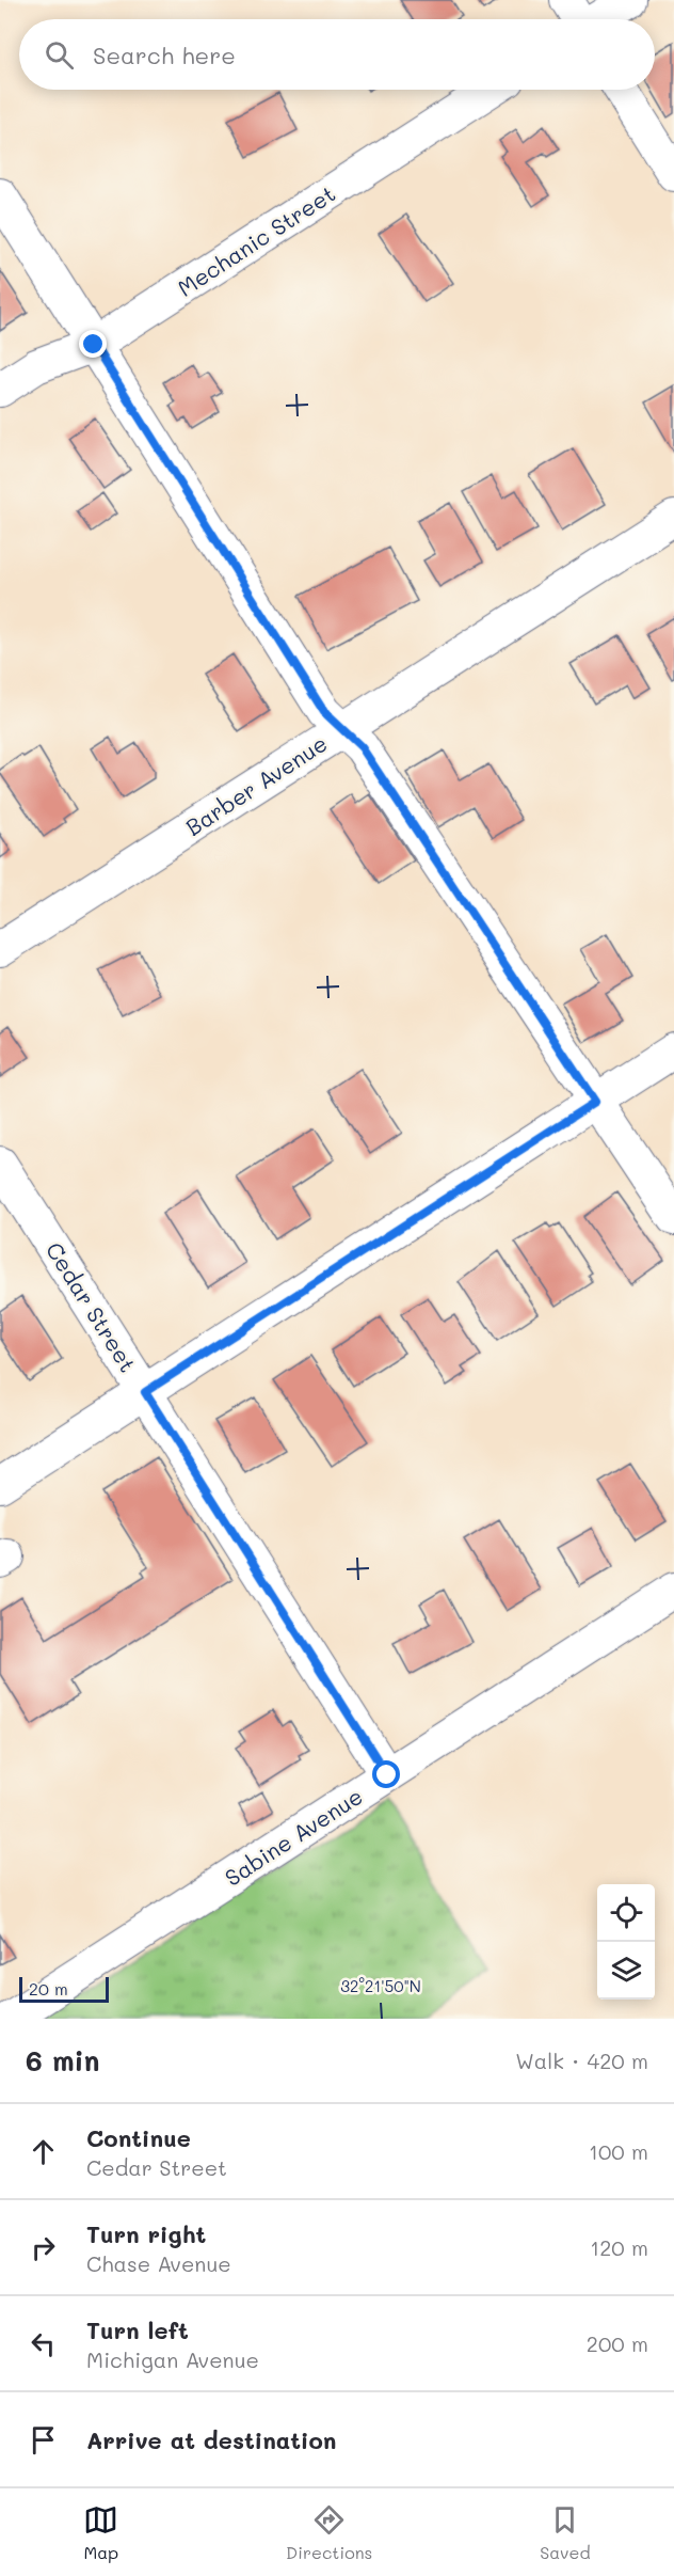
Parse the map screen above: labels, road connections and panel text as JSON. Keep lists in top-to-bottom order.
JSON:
{
  "streets": {
    "street": [
      "Mechanic Street",
      "Barber Avenue",
      "Cedar Street",
      "Sabine Avenue"
    ]
  },
  "crossings": [
    ["Cedar Street", "Sabine Avenue"]
  ],
  "scale_bar": "20 m",
  "page": {
    "search": "Search here",
    "scale": "20 m",
    "heading": ["6 min", "Walk · 420 m"],
    "list": [
      ["Continue", "Cedar Street", "100 m"],
      ["Turn right", "Chase Avenue", "120 m"],
      ["Turn left", "Michigan Avenue", "200 m"],
      "Arrive at destination"
    ],
    "nav": ["Map", "Directions", "Saved"]
  },
  "coordinates": ["32°21'50\"N"]
}
